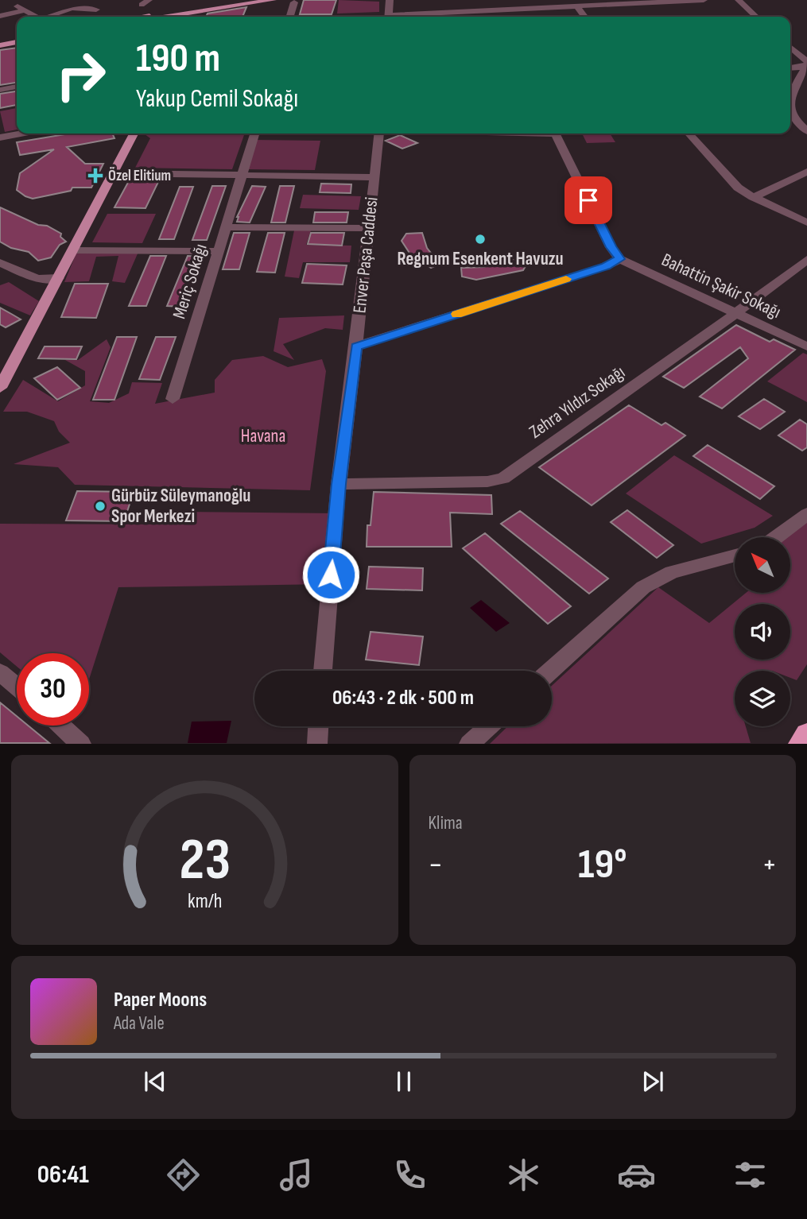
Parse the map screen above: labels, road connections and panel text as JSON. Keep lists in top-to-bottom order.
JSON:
{
  "streets": {
    "street": [
      "Enver Paşa Caddesi",
      "Meriç Sokağı",
      "Bahattin Şakir Sokağı",
      "Zehra Yıldız Sokağı"
    ]
  },
  "crossings": [
    ["Enver Paşa Caddesi", "Zehra Yıldız Sokağı"],
    ["Bahattin Şakir Sokağı", "Zehra Yıldız Sokağı"]
  ],
  "parks": ["Havana"],
  "places": {
    "health": ["Özel Elitium"],
    "other": ["Regnum Esenkent Havuzu", "Gürbüz Süleymanoğlu Spor Merkezi"]
  },
  "north": "top left",
  "page": {
    "turn": ["190 m", "Yakup Cemil Sokağı"],
    "limit": "30",
    "trip": "06:43 · 2 dk · 500 m",
    "tile": "Klima",
    "heat": ["−", "19°", "+"],
    "song": ["Paper Moons", "Ada Vale"],
    "tabs": "06:41",
    "gauge": ["23", "km/h"]
  }
}
